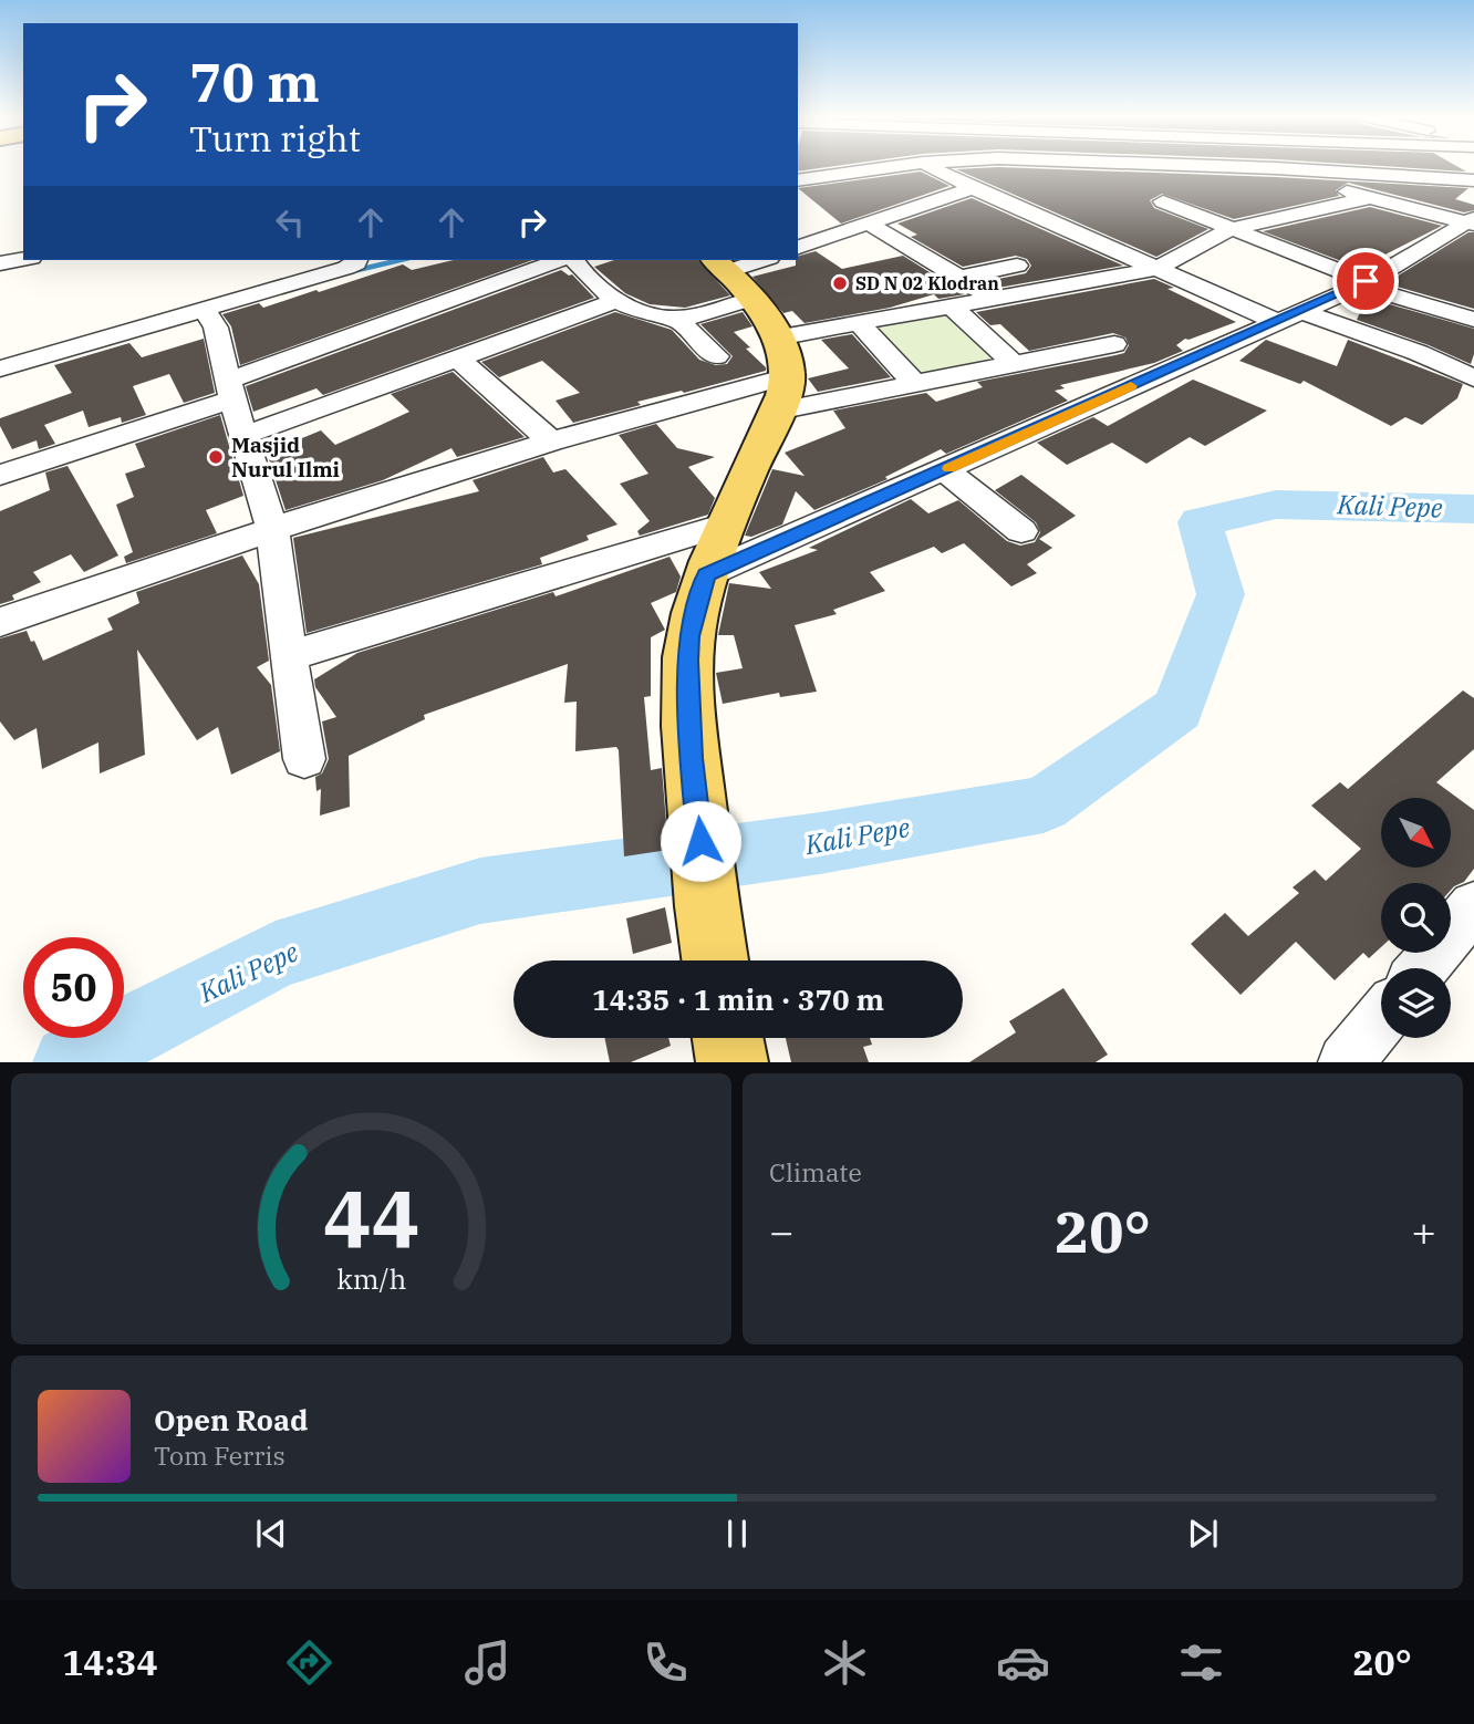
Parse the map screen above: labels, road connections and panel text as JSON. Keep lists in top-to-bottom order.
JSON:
{
  "water": ["Kali Pepe"],
  "places": ["SD N 02 Klodran", "Masjid Nurul Ilmi"],
  "north": "bottom right",
  "page": {
    "turn": ["70 m", "Turn right"],
    "limit": "50",
    "trip": "14:35 · 1 min · 370 m",
    "tile": "Climate",
    "heat": ["−", "20°", "+"],
    "song": ["Open Road", "Tom Ferris"],
    "tabs": ["14:34", "20°"],
    "gauge": ["44", "km/h"]
  }
}
